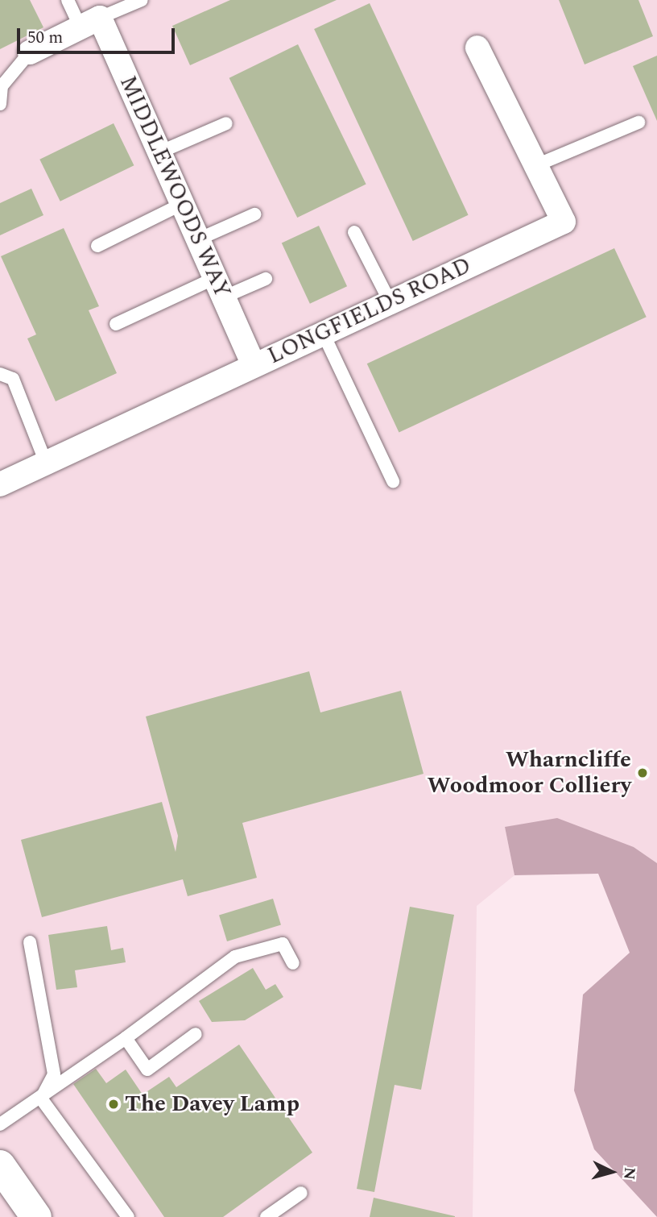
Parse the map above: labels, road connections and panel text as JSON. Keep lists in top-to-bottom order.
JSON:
{
  "streets": {
    "street": ["MIDDLEWOODS WAY", "LONGFIELDS ROAD"]
  },
  "crossings": [
    ["MIDDLEWOODS WAY", "LONGFIELDS ROAD"]
  ],
  "places": ["Wharncliffe Woodmoor Colliery", "The Davey Lamp"],
  "scale_bar": "50 m",
  "north": "right"
}
